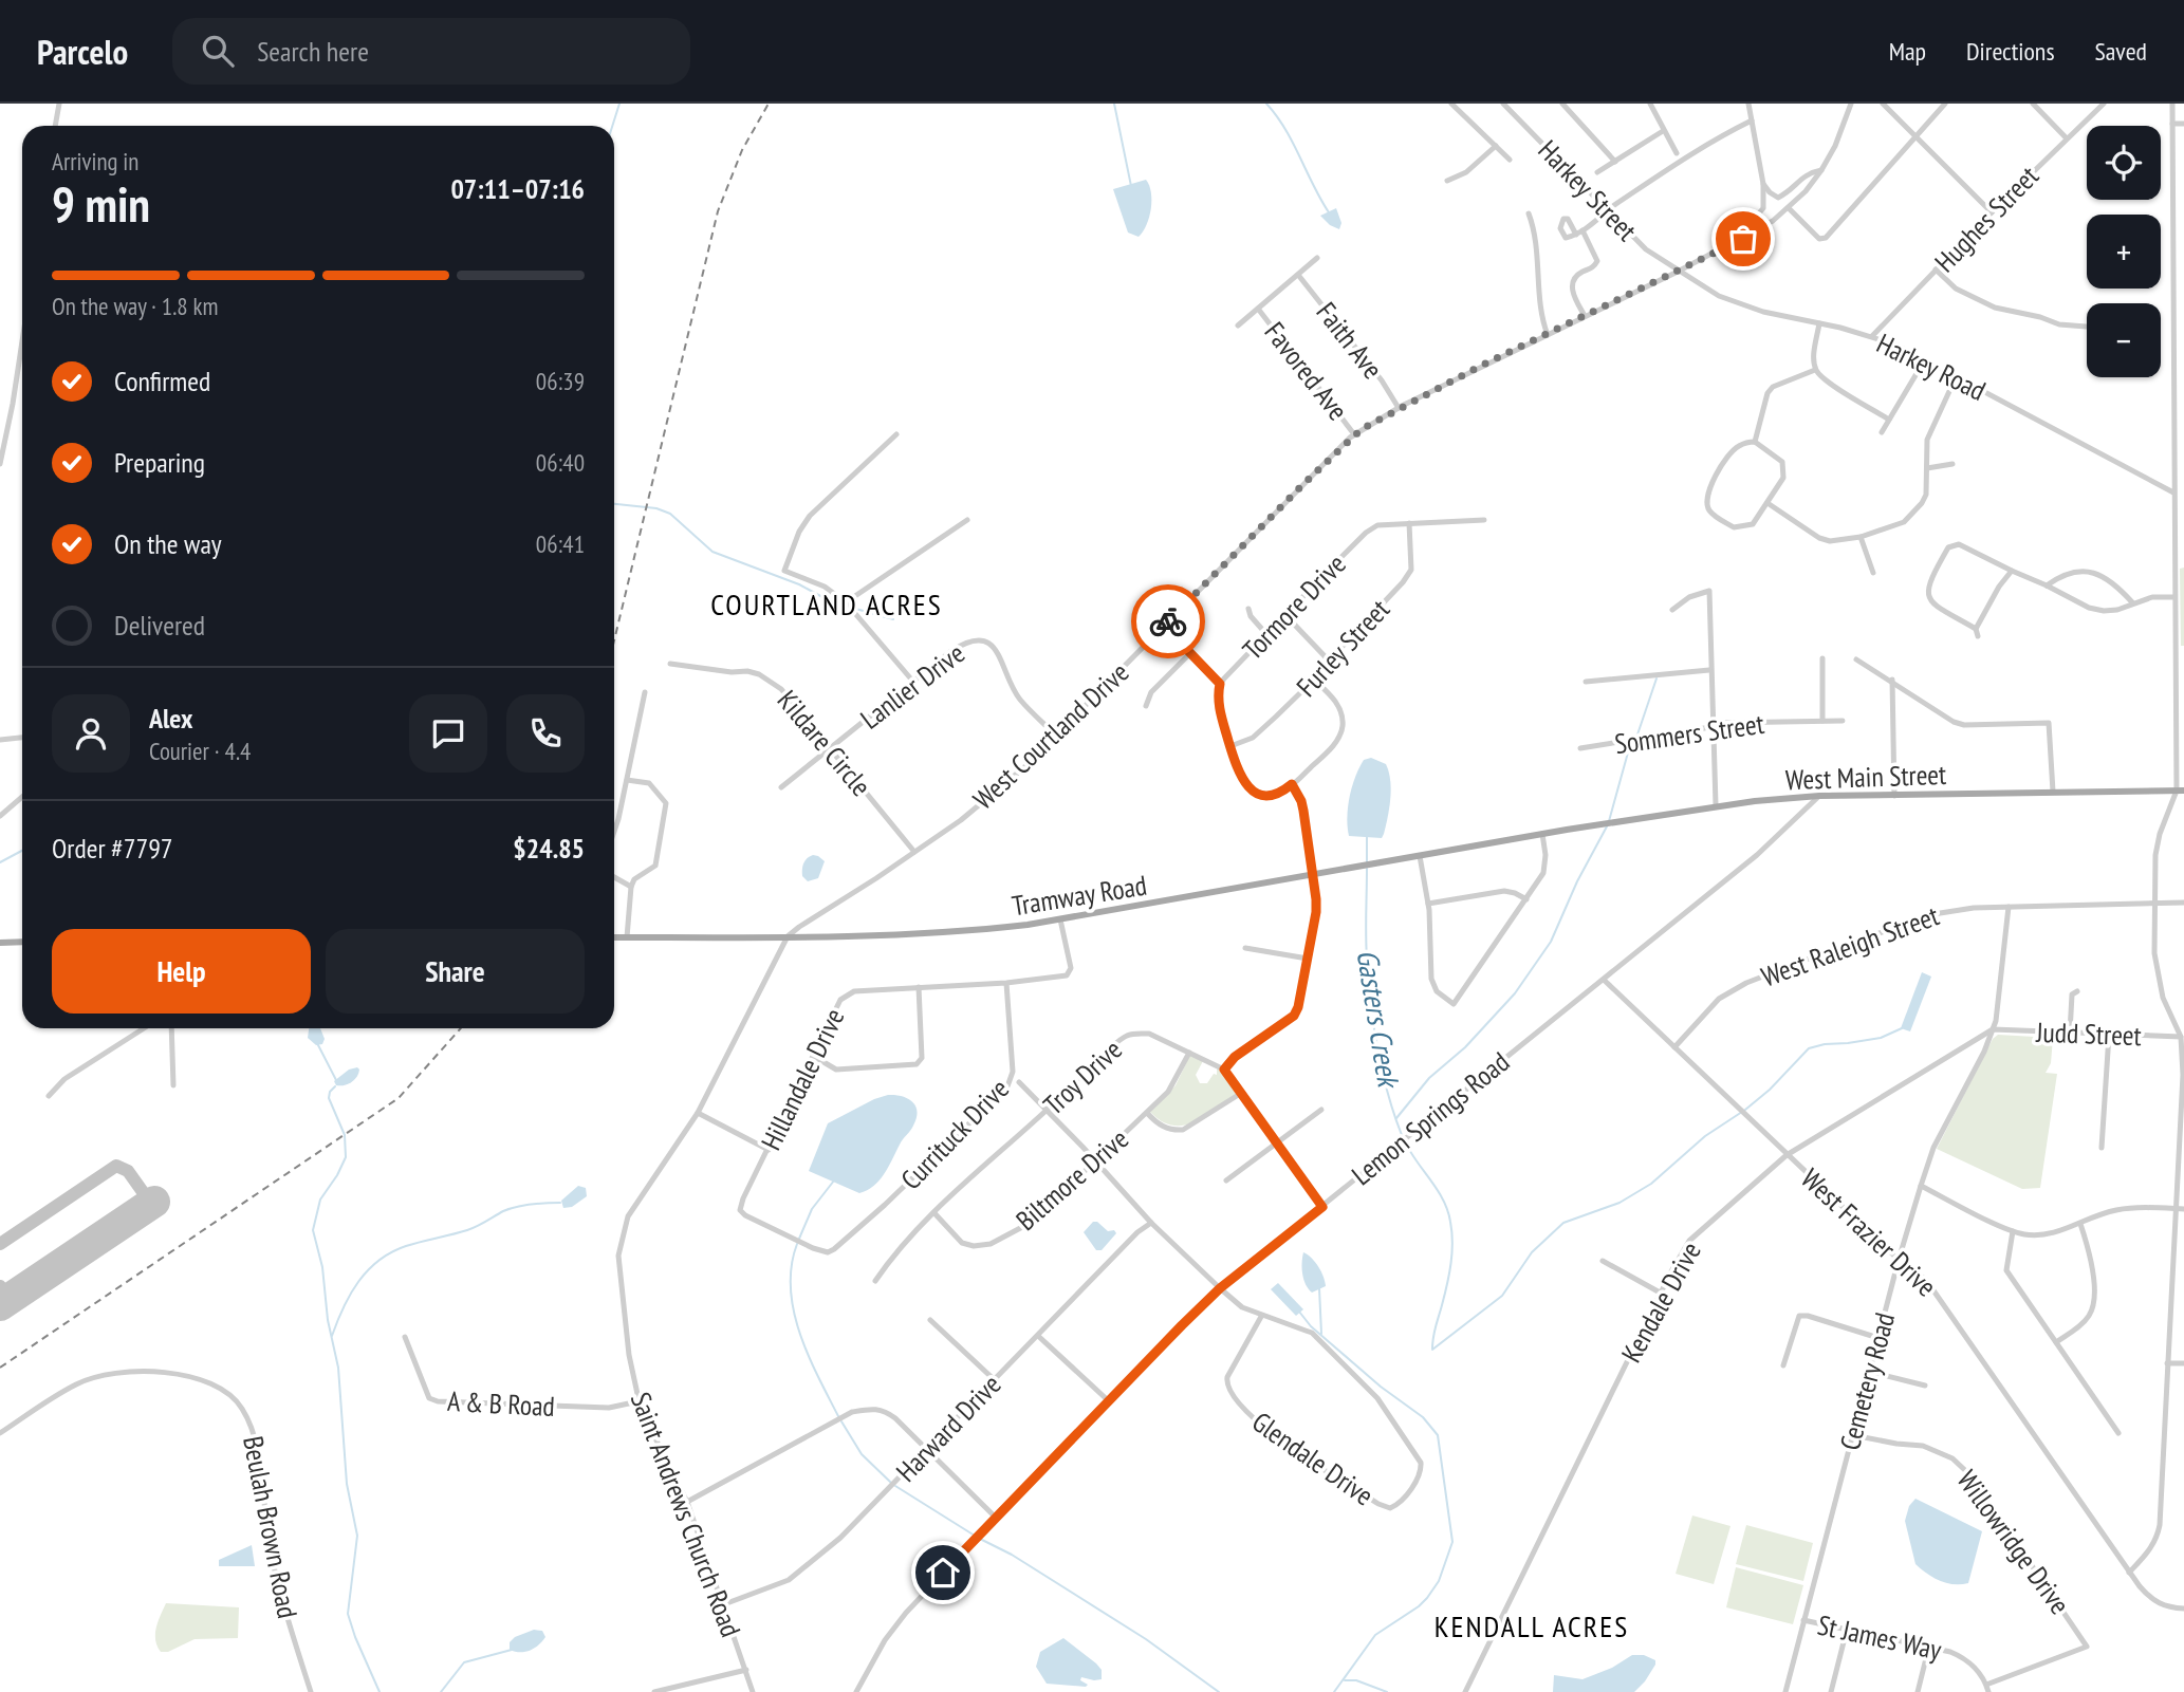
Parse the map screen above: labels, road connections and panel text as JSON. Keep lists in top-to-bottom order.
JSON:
{
  "streets": {
    "main road": ["West Main Street", "Tramway Road"],
    "street": [
      "Harkey Street",
      "Hughes Street",
      "Faith Ave",
      "Harkey Road",
      "Favored Ave",
      "Tormore Drive",
      "Furley Street",
      "Lanlier Drive",
      "Sommers Street",
      "West Courtland Drive",
      "Kildare Circle",
      "West Raleigh Street",
      "Judd Street",
      "Troy Drive",
      "Hillandale Drive",
      "Lemon Springs Road",
      "Currituck Drive",
      "Biltmore Drive",
      "West Frazier Drive",
      "Kendale Drive",
      "Cemetery Road",
      "A & B Road",
      "Harward Drive",
      "Glendale Drive",
      "Saint Andrews Church Road",
      "Beulah Brown Road",
      "Willowridge Drive",
      "St James Way"
    ]
  },
  "crossings": [
    ["Harkey Street", "Harkey Road"],
    ["Harkey Street", "West Courtland Drive"],
    ["Hughes Street", "Harkey Road"],
    ["Faith Ave", "West Courtland Drive"],
    ["Harkey Road", "West Courtland Drive"],
    ["Favored Ave", "West Courtland Drive"],
    ["Tormore Drive", "Furley Street"],
    ["Lanlier Drive", "West Courtland Drive"],
    ["Lanlier Drive", "Kildare Circle"],
    ["West Courtland Drive", "Kildare Circle"],
    ["West Courtland Drive", "Tramway Road"],
    ["West Courtland Drive", "Saint Andrews Church Road"],
    ["West Main Street", "Tramway Road"],
    ["West Main Street", "Lemon Springs Road"],
    ["Tramway Road", "Hillandale Drive"],
    ["Tramway Road", "Saint Andrews Church Road"],
    ["West Raleigh Street", "West Frazier Drive"],
    ["West Raleigh Street", "Cemetery Road"],
    ["Judd Street", "Kendale Drive"],
    ["Judd Street", "Cemetery Road"],
    ["Troy Drive", "Biltmore Drive"],
    ["Troy Drive", "Glendale Drive"],
    ["Hillandale Drive", "Currituck Drive"],
    ["Lemon Springs Road", "West Frazier Drive"],
    ["Lemon Springs Road", "Glendale Drive"],
    ["Biltmore Drive", "Glendale Drive"],
    ["West Frazier Drive", "Kendale Drive"],
    ["West Frazier Drive", "Cemetery Road"],
    ["Kendale Drive", "Cemetery Road"],
    ["Cemetery Road", "Willowridge Drive"],
    ["Cemetery Road", "St James Way"],
    ["A & B Road", "Saint Andrews Church Road"],
    ["Harward Drive", "Glendale Drive"],
    ["Harward Drive", "Saint Andrews Church Road"],
    ["Willowridge Drive", "St James Way"]
  ],
  "districts": ["COURTLAND ACRES", "KENDALL ACRES"],
  "water": ["Gasters Creek"],
  "page": {
    "header": "Parcelo",
    "search": "Search here",
    "nav": ["Map", "Directions", "Saved"],
    "map_buttons": ["+", "−"],
    "heading": ["9 min", "Arriving in", "07:11–07:16"],
    "panel": [
      "Alex",
      "Courier · 4.4",
      "Order #7797",
      "$24.85"
    ],
    "bar": "On the way · 1.8 km",
    "list": [
      ["Confirmed", "06:39"],
      ["Preparing", "06:40"],
      ["On the way", "06:41"],
      "Delivered"
    ],
    "buttons": ["Help", "Share"]
  }
}
